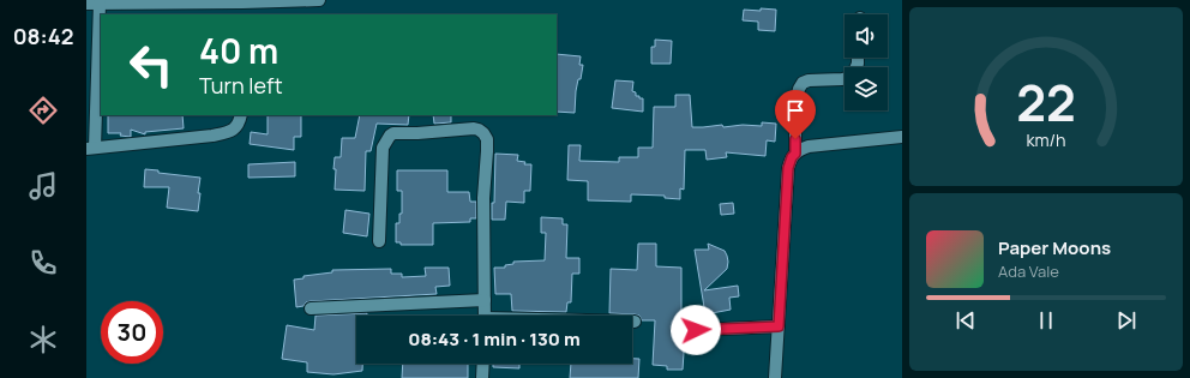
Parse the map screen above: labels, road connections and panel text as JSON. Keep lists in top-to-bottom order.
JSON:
{
  "page": {
    "tabs": "08:42",
    "turn": ["40 m", "Turn left"],
    "song": ["Paper Moons", "Ada Vale"],
    "limit": "30",
    "trip": "08:43 · 1 min · 130 m",
    "gauge": ["22", "km/h"]
  }
}
